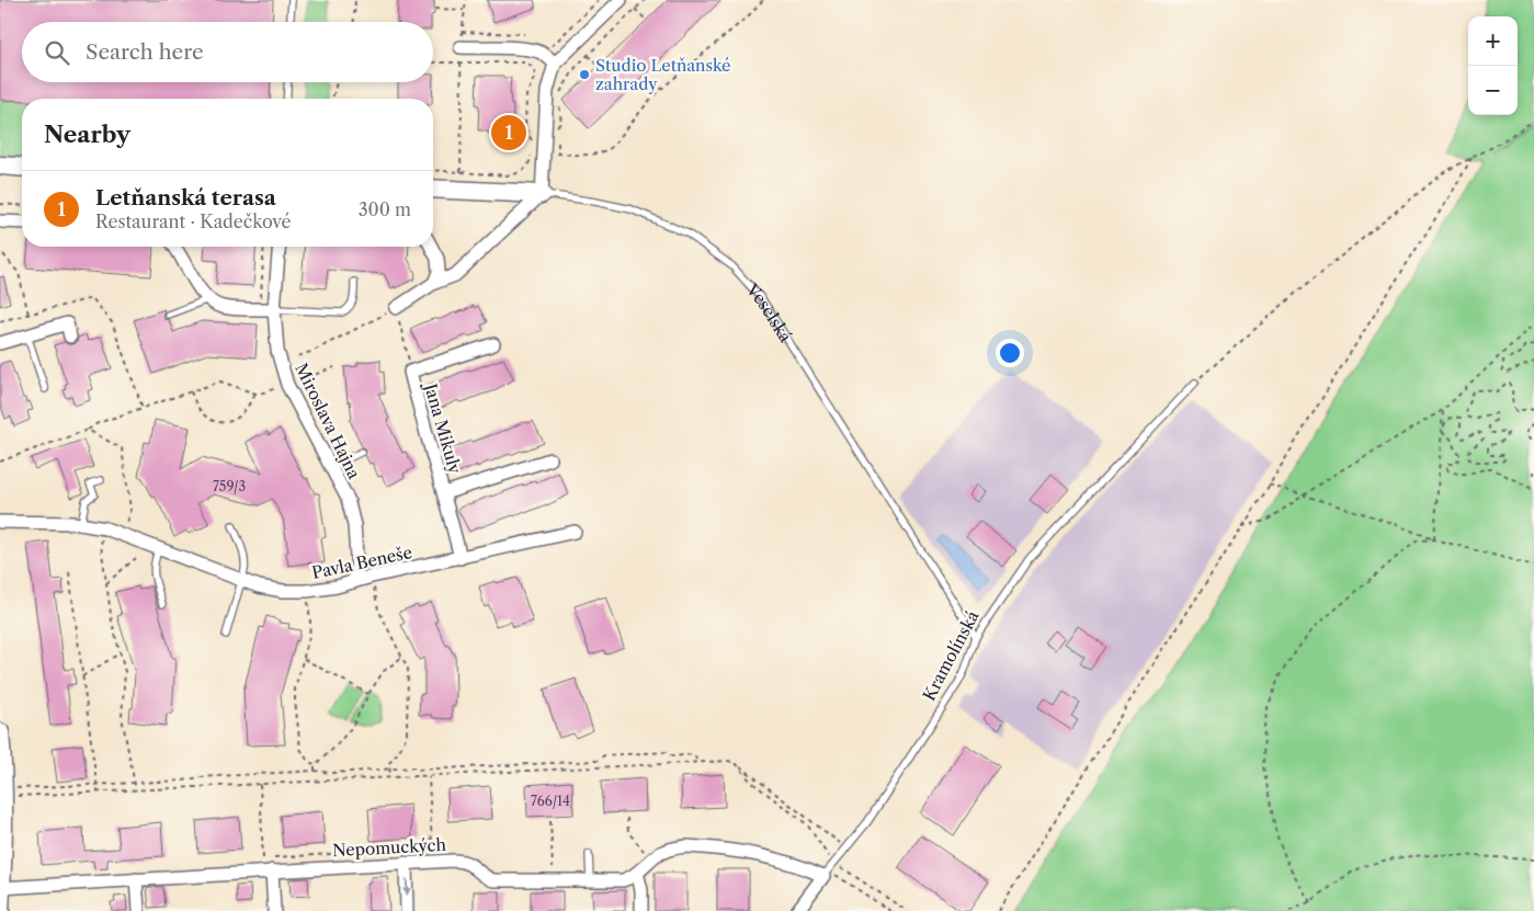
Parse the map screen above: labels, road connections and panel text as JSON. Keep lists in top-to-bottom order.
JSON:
{
  "streets": {
    "street": [
      "Veselská",
      "Miroslava Hajna",
      "Jana Mikuly",
      "Pavla Beneše",
      "Kramolínská",
      "Nepomuckých"
    ]
  },
  "crossings": [
    ["Veselská", "Kramolínská"],
    ["Miroslava Hajna", "Pavla Beneše"],
    ["Jana Mikuly", "Pavla Beneše"],
    ["Kramolínská", "Nepomuckých"]
  ],
  "places": ["Studio Letňanské zahrady"],
  "house_numbers": ["759/3", "766/14"],
  "page": {
    "map_buttons": ["+", "−"],
    "search": "Search here",
    "heading": "Nearby",
    "pins": "1",
    "list": [
      {
        "mark": "1",
        "name": "Letňanská terasa",
        "note": "Restaurant · Kadečkové",
        "value": "300 m"
      }
    ]
  }
}
